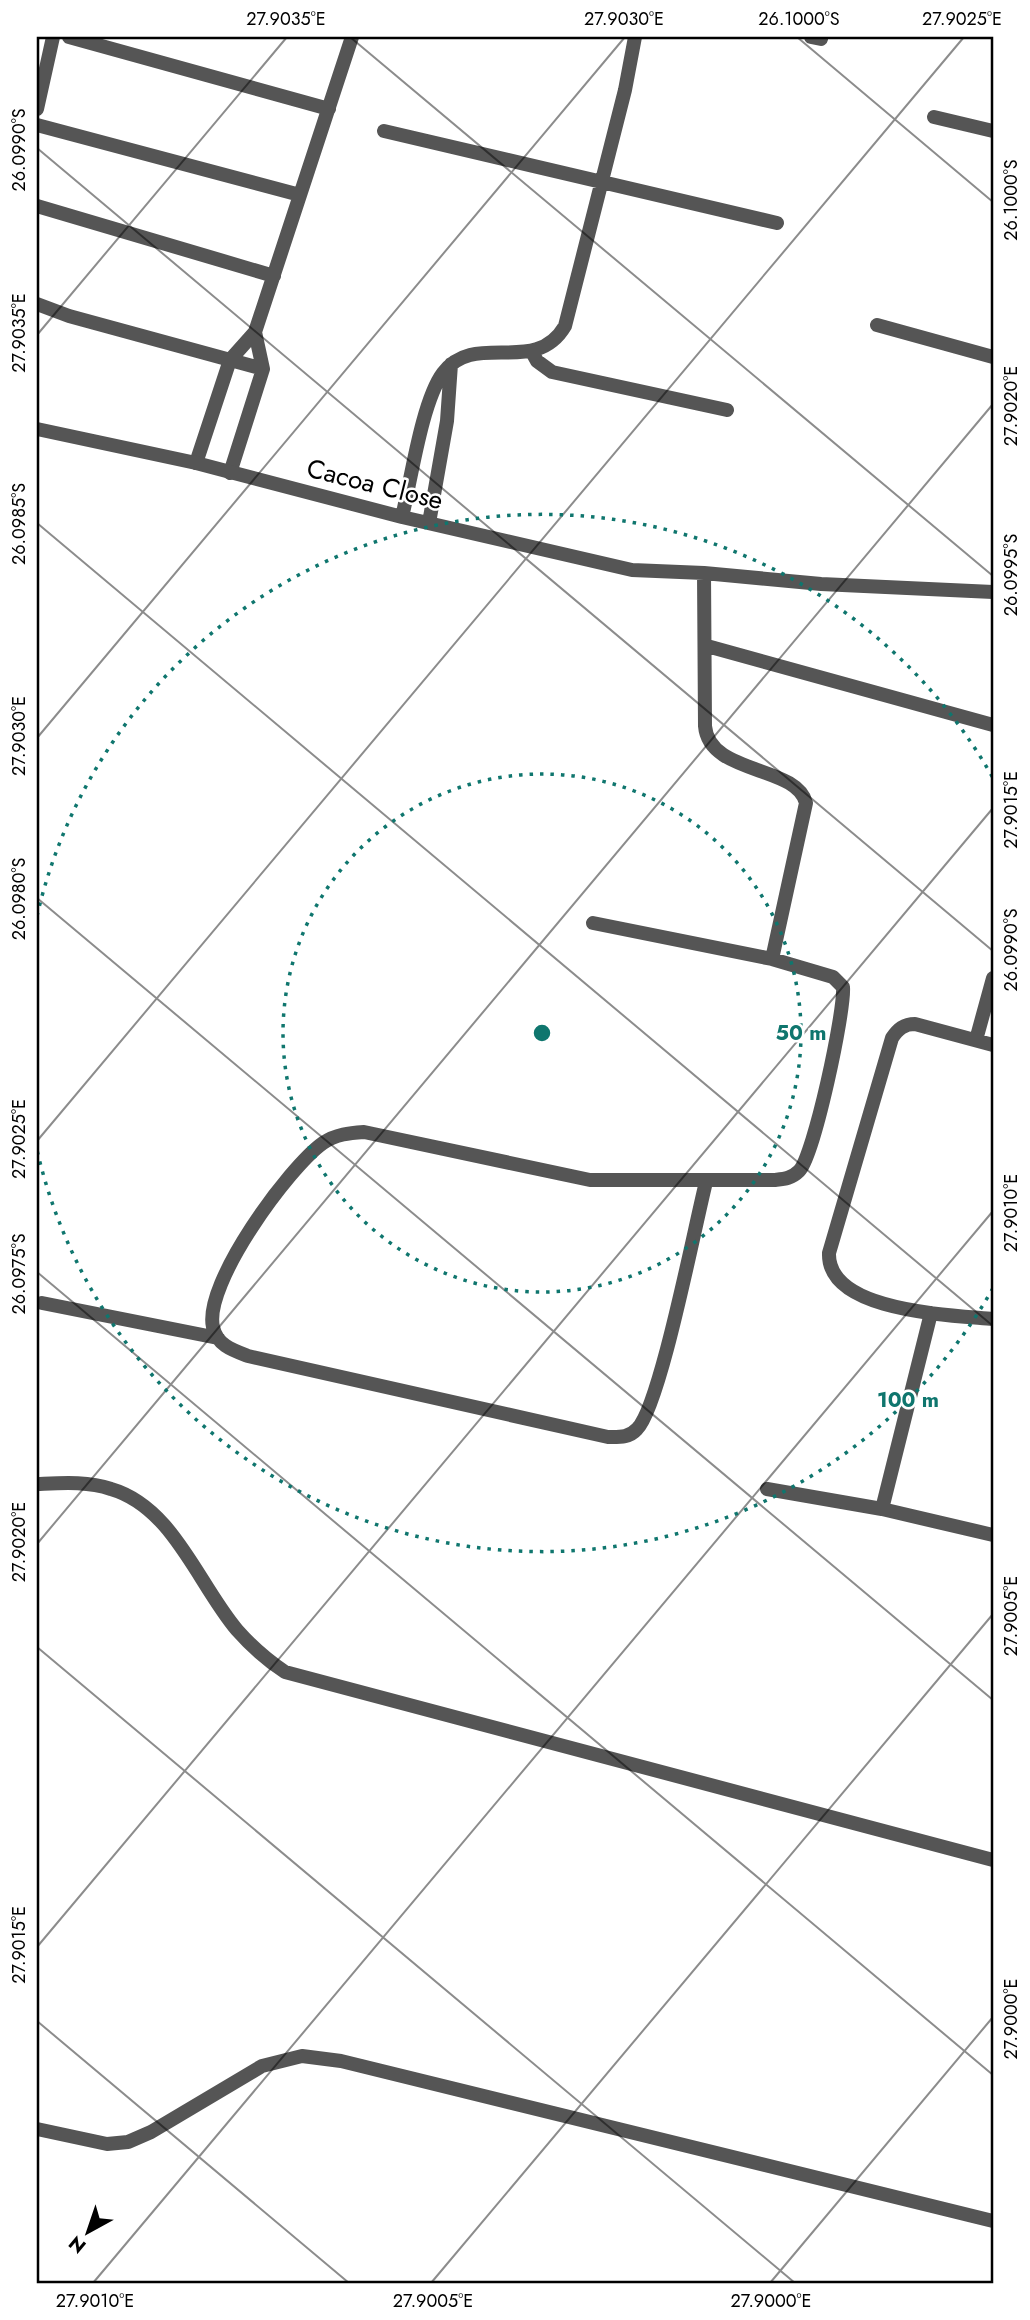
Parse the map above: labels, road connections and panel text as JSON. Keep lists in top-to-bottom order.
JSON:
{
  "streets": {
    "street": ["Cacoa Close"]
  },
  "north": "bottom left",
  "coordinates": [
    "27.9035°E",
    "27.9030°E",
    "26.1000°S",
    "27.9025°E",
    "26.0990°S",
    "27.9020°E",
    "26.0985°S",
    "26.0995°S",
    "27.9015°E",
    "26.0980°S",
    "27.9010°E",
    "26.0975°S",
    "27.9005°E",
    "27.9000°E"
  ],
  "rings": ["50 m", "100 m"]
}
